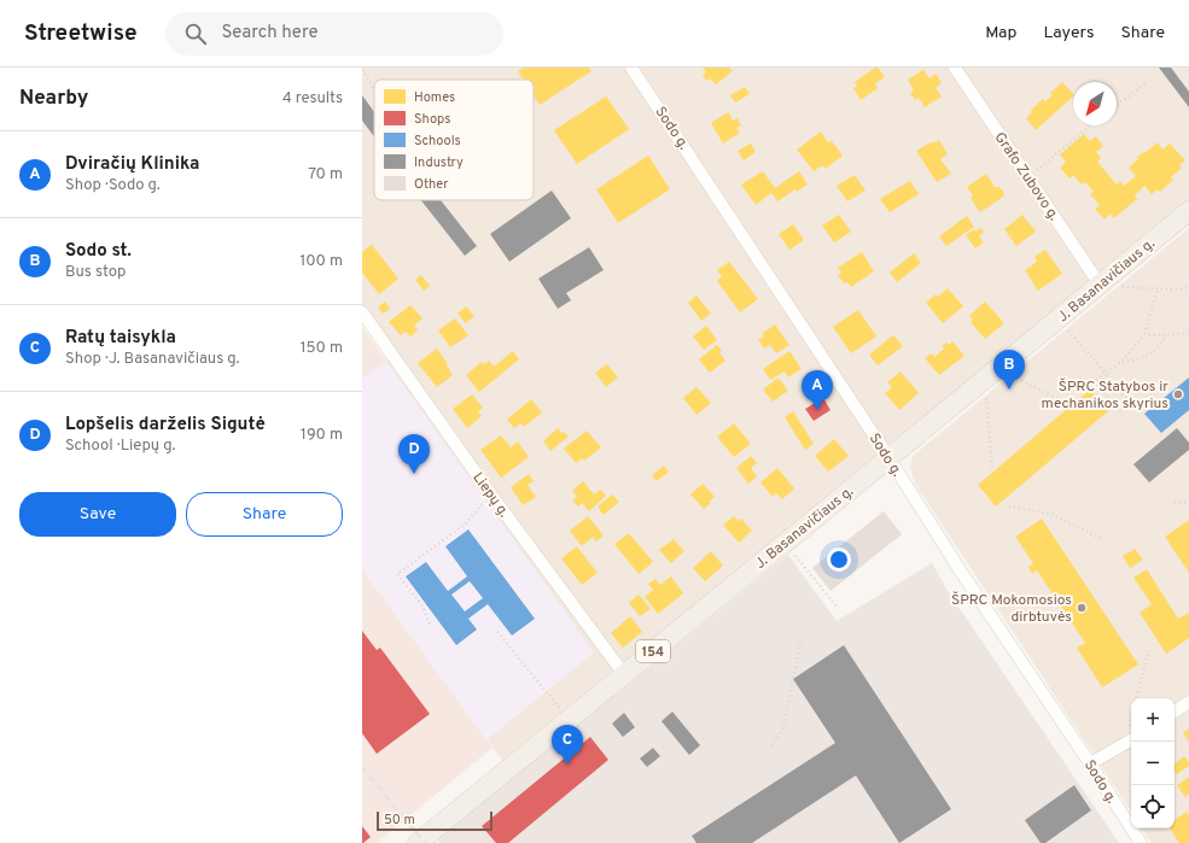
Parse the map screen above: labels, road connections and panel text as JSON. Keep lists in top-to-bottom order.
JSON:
{
  "streets": {
    "main road": ["J. Basanavičiaus g.", "154"],
    "street": ["Sodo g.", "Grafo Zubovo g.", "Liepų g."]
  },
  "crossings": [
    ["Sodo g.", "J. Basanavičiaus g."],
    ["Grafo Zubovo g.", "J. Basanavičiaus g."],
    ["J. Basanavičiaus g.", "Liepų g."]
  ],
  "places": ["ŠPRC Statybos ir mechanikos skyrius", "ŠPRC Mokomosios dirbtuvės"],
  "legend": [
    "Homes",
    "Shops",
    "Schools",
    "Industry",
    "Other"
  ],
  "scale_bar": "50 m",
  "north": "bottom left",
  "page": {
    "header": "Streetwise",
    "search": "Search here",
    "nav": ["Map", "Layers", "Share"],
    "heading": ["Nearby", "4 results"],
    "list": [
      {
        "mark": "A",
        "name": "Dviračių Klinika",
        "note": "Shop · Sodo g.",
        "value": "70 m"
      },
      {
        "mark": "B",
        "name": "Sodo st.",
        "note": "Bus stop",
        "value": "100 m"
      },
      {
        "mark": "C",
        "name": "Ratų taisykla",
        "note": "Shop · J. Basanavičiaus g.",
        "value": "150 m"
      },
      {
        "mark": "D",
        "name": "Lopšelis darželis Sigutė",
        "note": "School · Liepų g.",
        "value": "190 m"
      }
    ],
    "pins": [
      "B",
      "A",
      "D",
      "C"
    ],
    "buttons": ["Save", "Share"],
    "map_buttons": ["+", "−"],
    "scale": "50 m"
  }
}
